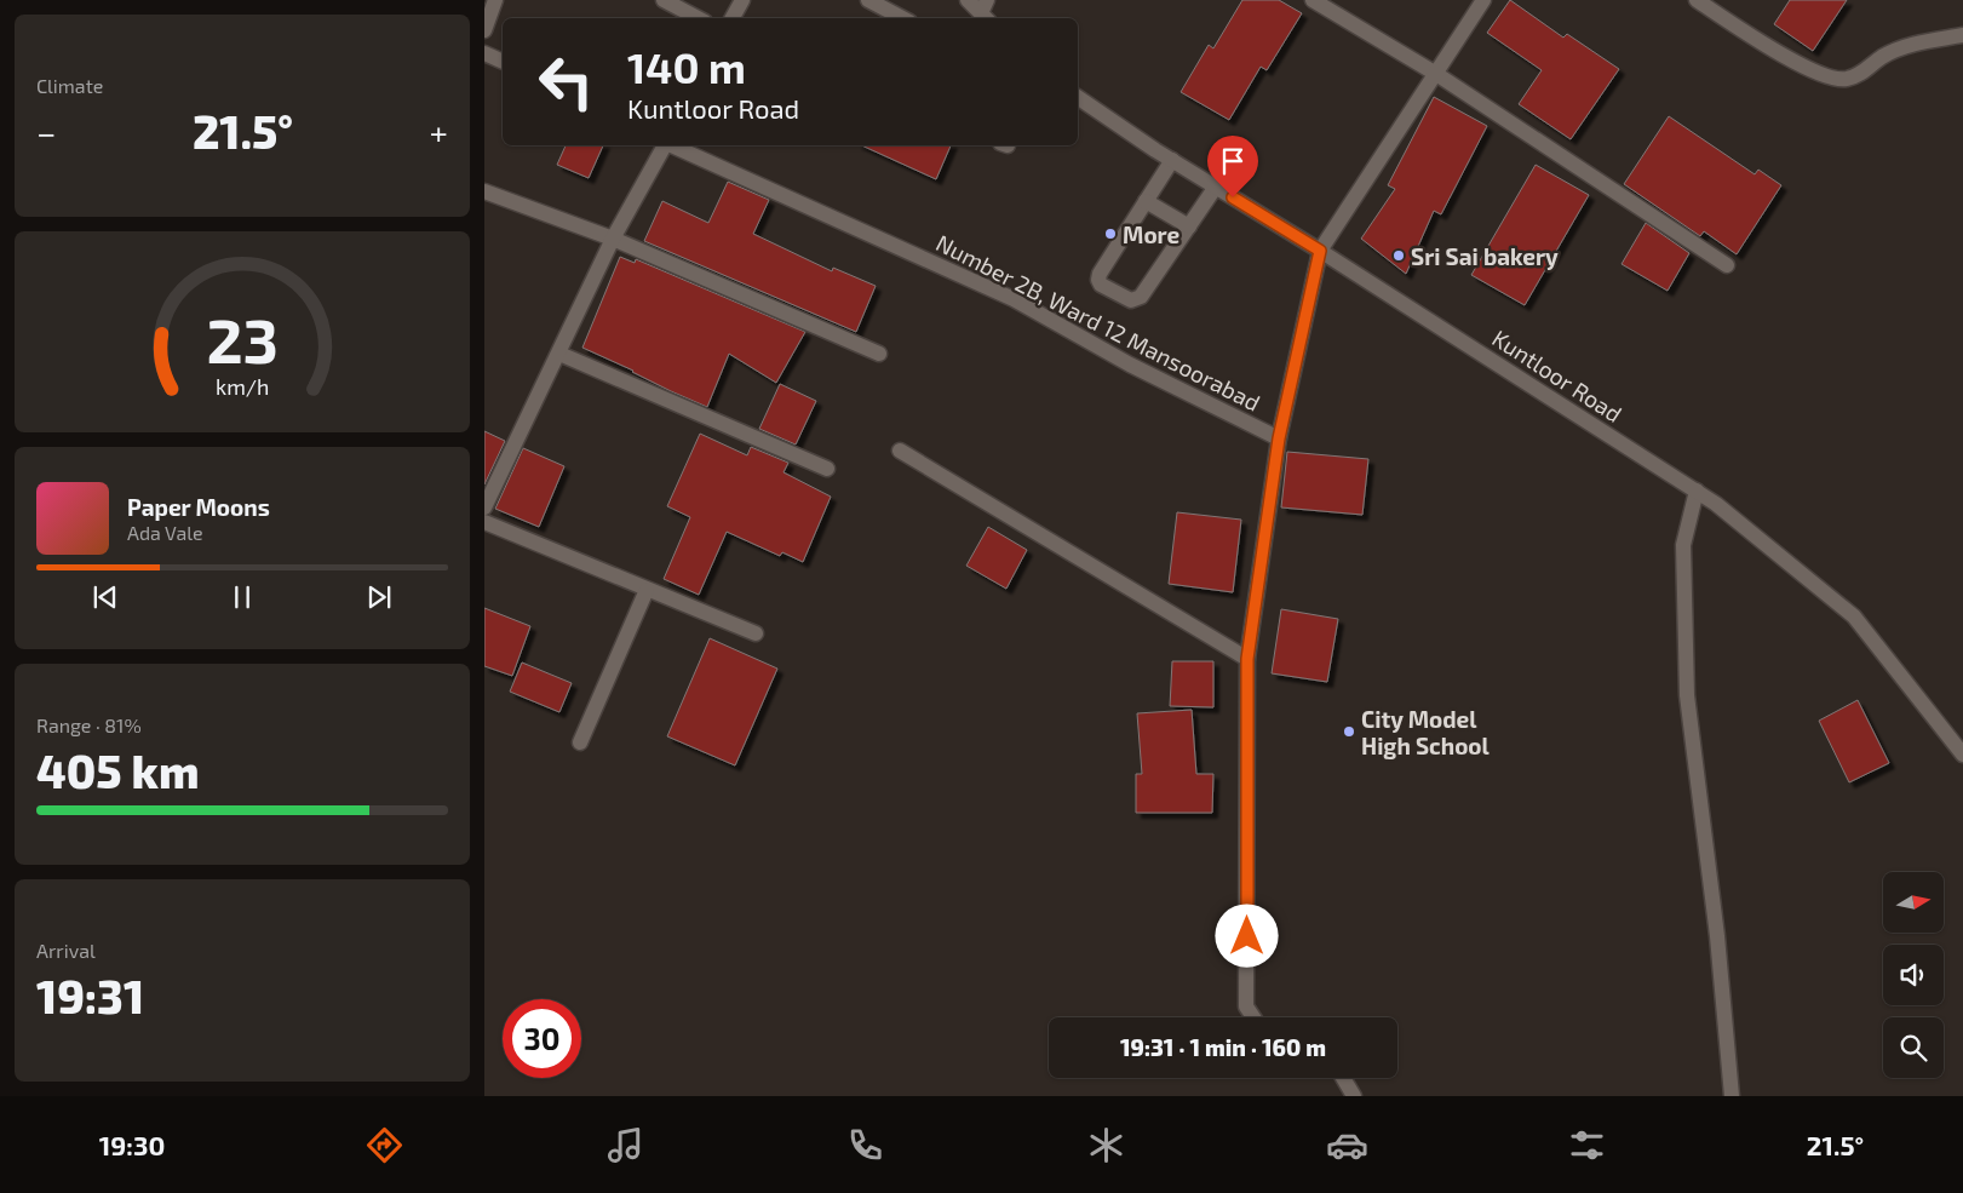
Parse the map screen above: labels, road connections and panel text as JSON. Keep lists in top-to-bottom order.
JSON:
{
  "streets": {
    "street": ["Number 2B, Ward 12 Mansoorabad", "Kuntloor Road"]
  },
  "places": ["More", "Sri Sai bakery", "City Model High School"],
  "north": "right",
  "page": {
    "tile": [
      "Climate",
      ["Range · 81%", "405 km"],
      ["Arrival", "19:31"]
    ],
    "turn": ["140 m", "Kuntloor Road"],
    "heat": ["−", "21.5°", "+"],
    "song": ["Paper Moons", "Ada Vale"],
    "limit": "30",
    "trip": "19:31 · 1 min · 160 m",
    "tabs": ["19:30", "21.5°"],
    "gauge": ["23", "km/h"]
  }
}
